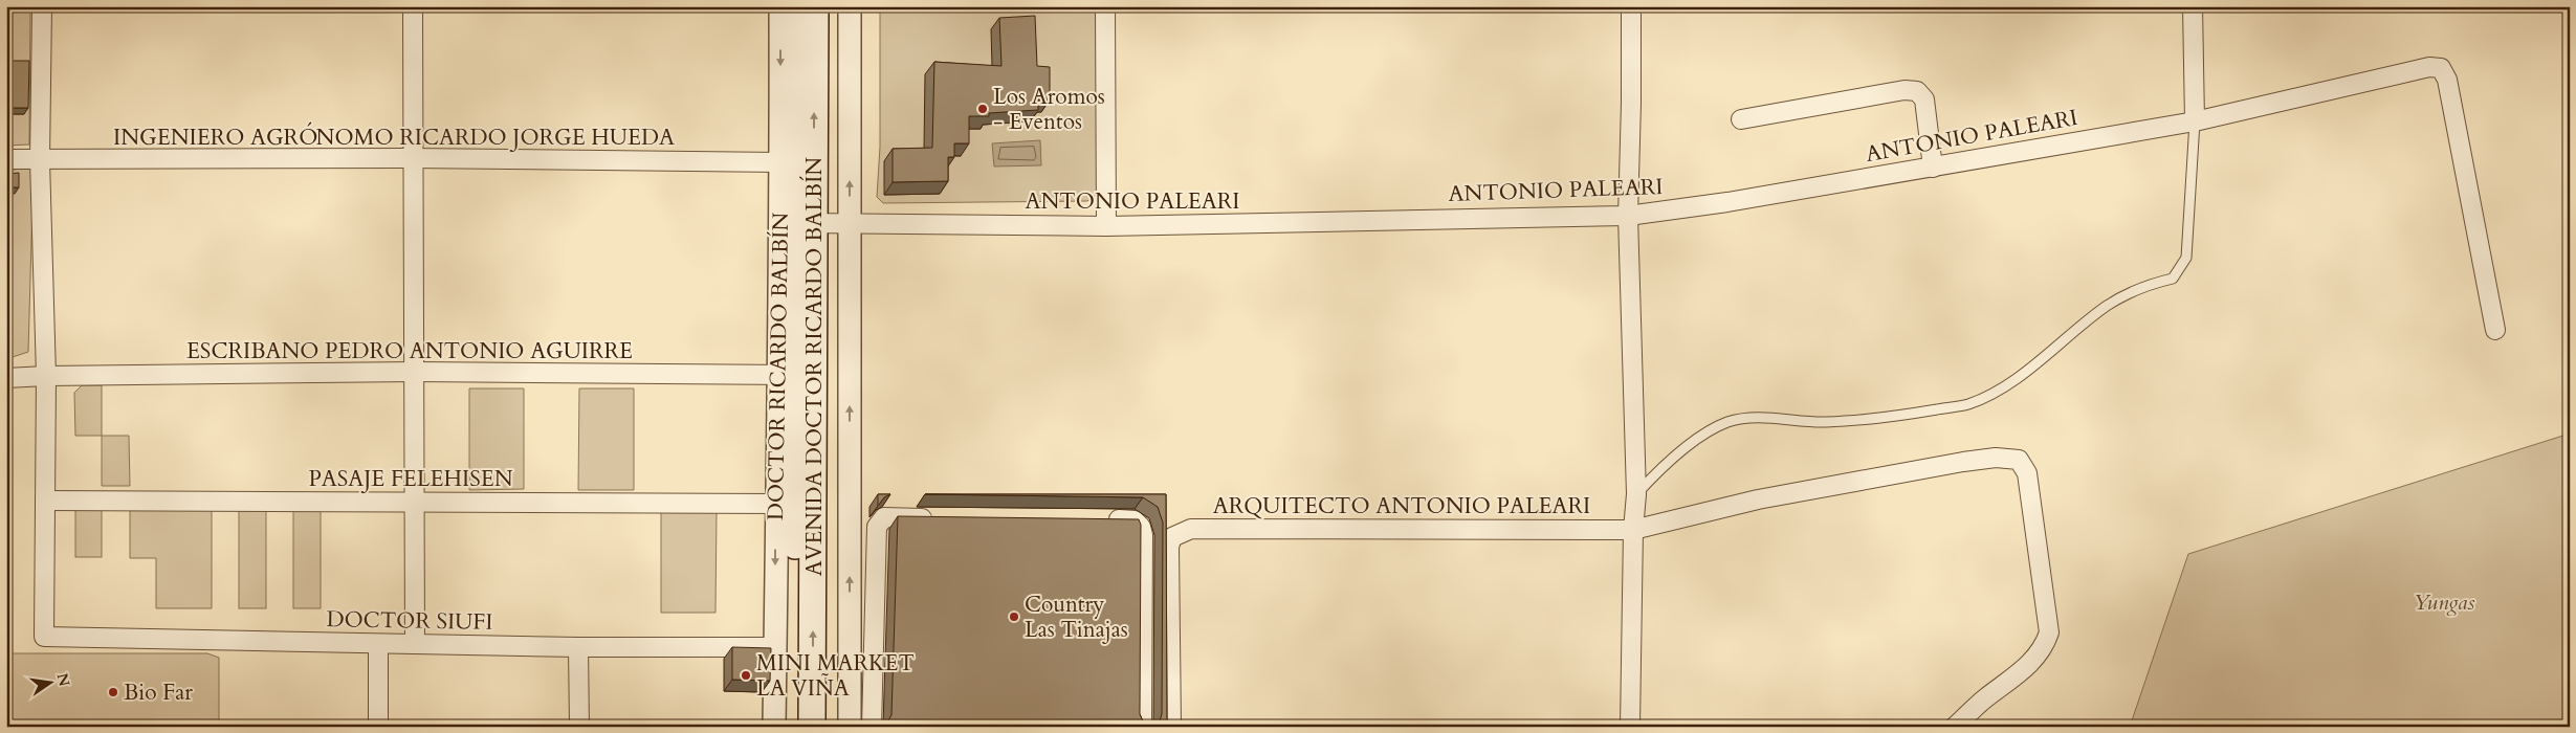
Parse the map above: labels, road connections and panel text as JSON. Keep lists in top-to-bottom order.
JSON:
{
  "streets": {
    "main road": ["AVENIDA DOCTOR RICARDO BALBÍN"],
    "street": [
      "ANTONIO PALEARI",
      "INGENIERO AGRÓNOMO RICARDO JORGE HUEDA",
      "ESCRIBANO PEDRO ANTONIO AGUIRRE",
      "DOCTOR RICARDO BALBÍN",
      "PASAJE FELEHISEN",
      "ARQUITECTO ANTONIO PALEARI",
      "DOCTOR SIUFI"
    ]
  },
  "crossings": [
    ["ANTONIO PALEARI", "AVENIDA DOCTOR RICARDO BALBÍN"],
    ["INGENIERO AGRÓNOMO RICARDO JORGE HUEDA", "DOCTOR RICARDO BALBÍN"],
    ["ESCRIBANO PEDRO ANTONIO AGUIRRE", "DOCTOR RICARDO BALBÍN"],
    ["ESCRIBANO PEDRO ANTONIO AGUIRRE", "AVENIDA DOCTOR RICARDO BALBÍN"],
    ["DOCTOR RICARDO BALBÍN", "AVENIDA DOCTOR RICARDO BALBÍN"],
    ["DOCTOR RICARDO BALBÍN", "PASAJE FELEHISEN"],
    ["DOCTOR RICARDO BALBÍN", "DOCTOR SIUFI"],
    ["PASAJE FELEHISEN", "DOCTOR SIUFI"]
  ],
  "parks": ["Yungas"],
  "places": [
    "Los Aromos - Eventos",
    "Country Las Tinajas",
    "MINI MARKET LA VIÑA",
    "Bio Far"
  ],
  "north": "right"
}
